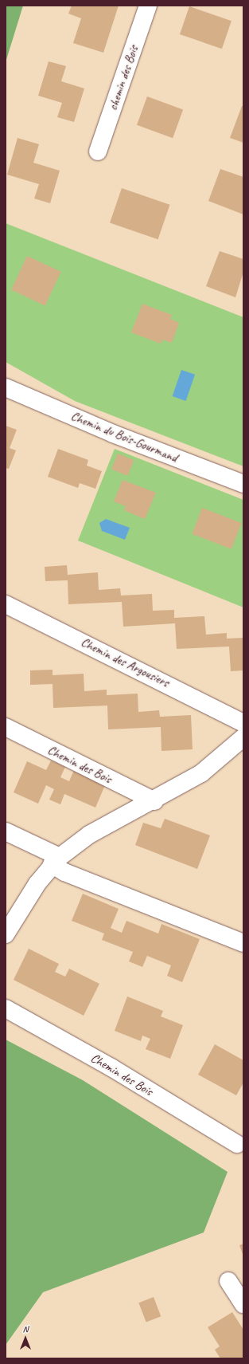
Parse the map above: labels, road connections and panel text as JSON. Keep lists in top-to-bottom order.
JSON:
{
  "streets": {
    "street": [
      "chemin des Bois",
      "Chemin du Bois-Gourmand",
      "Chemin des Argousiers",
      "Chemin des Bois"
    ]
  },
  "north": "top"
}
